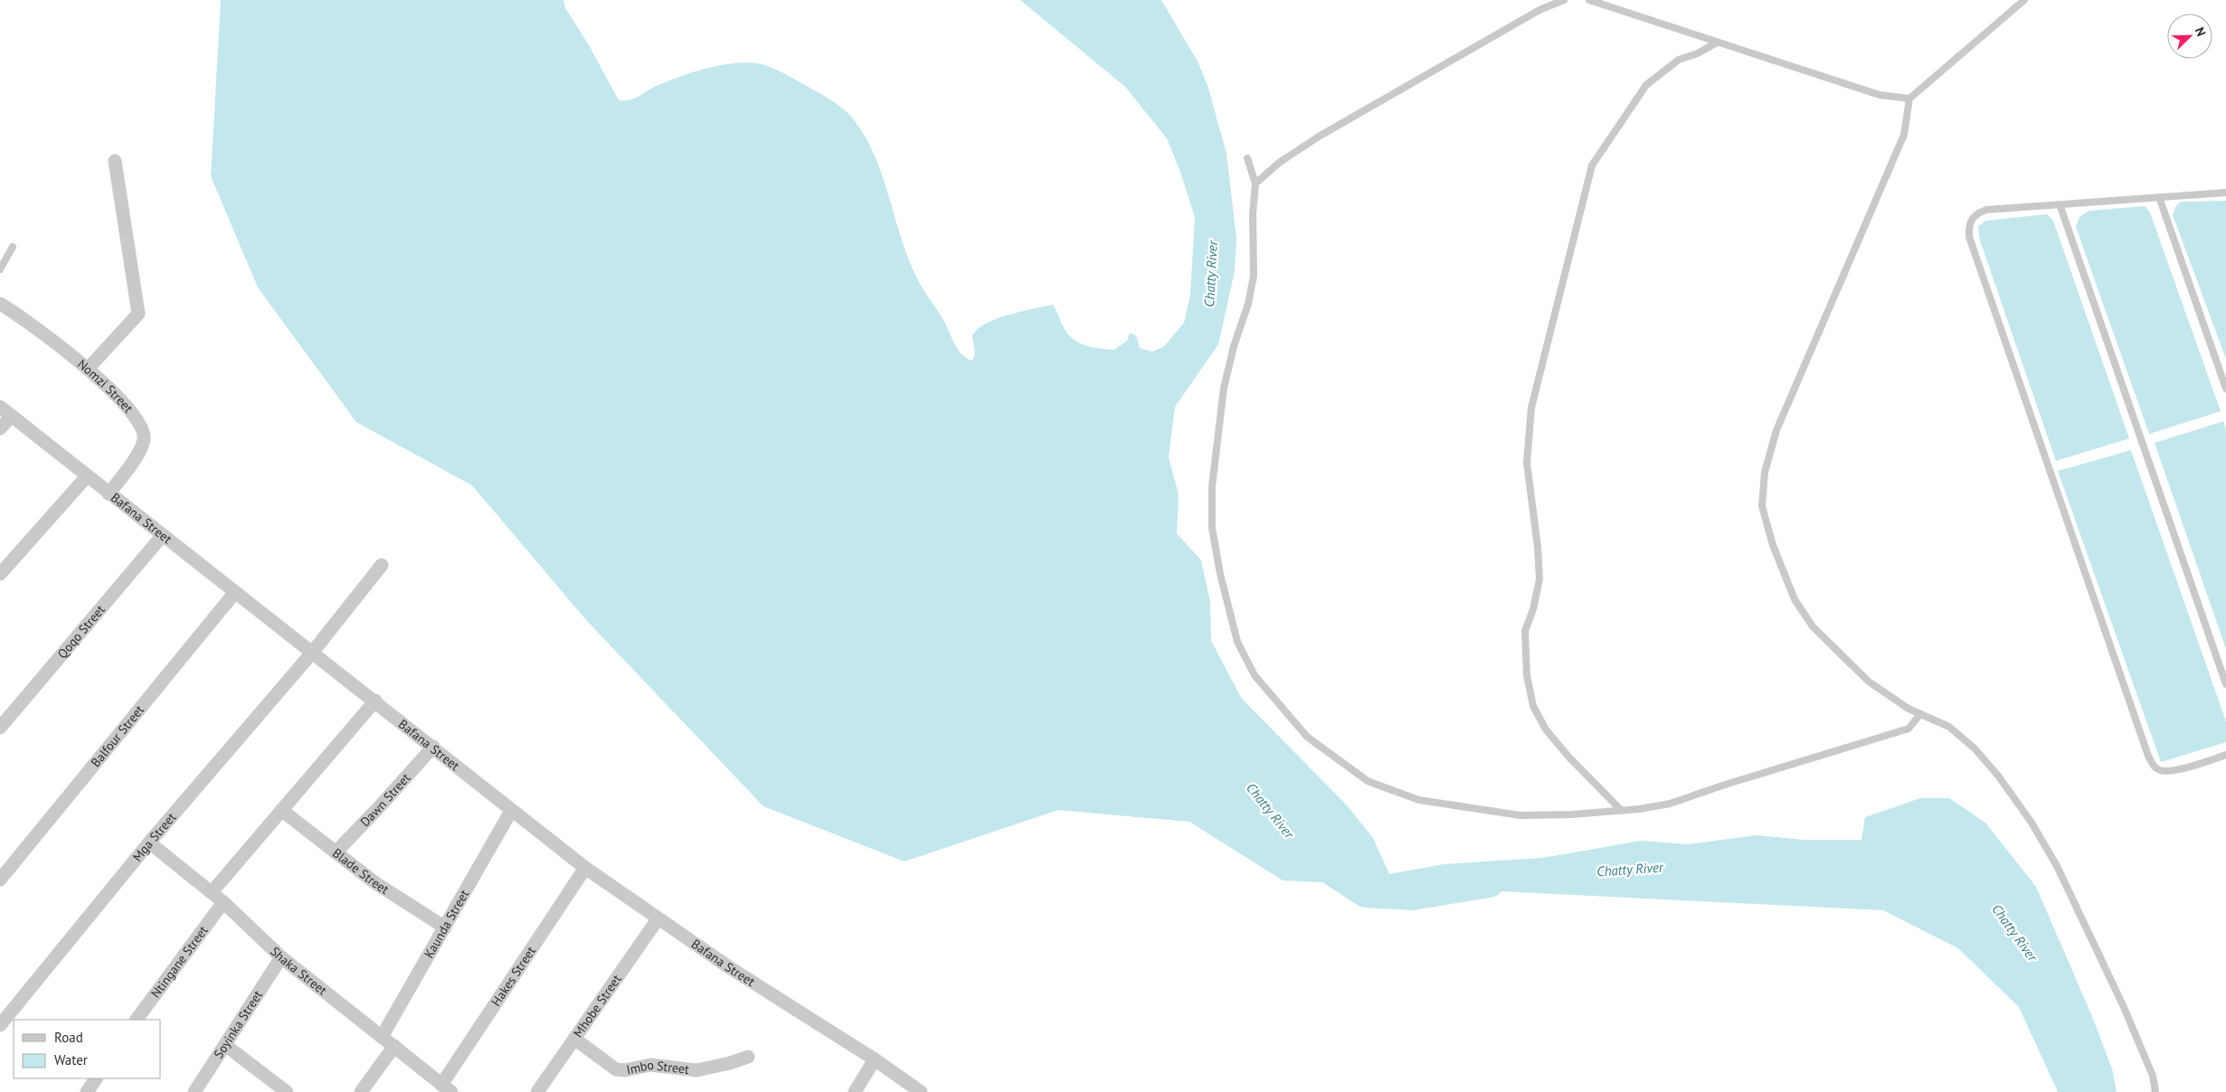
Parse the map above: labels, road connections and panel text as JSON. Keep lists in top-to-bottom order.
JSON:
{
  "streets": {
    "street": [
      "Nomzi Street",
      "Bafana Street",
      "Qoqo Street",
      "Balfour Street",
      "Dawn Street",
      "Mga Street",
      "Blade Street",
      "Kaunda Street",
      "Ntingane Street",
      "Shaka Street",
      "Hakes Street",
      "Mhobe Street",
      "Soyinka Street",
      "Imbo Street"
    ]
  },
  "crossings": [
    ["Nomzi Street", "Bafana Street"],
    ["Bafana Street", "Qoqo Street"],
    ["Bafana Street", "Balfour Street"],
    ["Bafana Street", "Dawn Street"],
    ["Bafana Street", "Mga Street"],
    ["Bafana Street", "Kaunda Street"],
    ["Bafana Street", "Hakes Street"],
    ["Bafana Street", "Mhobe Street"],
    ["Dawn Street", "Blade Street"],
    ["Mga Street", "Shaka Street"],
    ["Blade Street", "Kaunda Street"],
    ["Kaunda Street", "Shaka Street"],
    ["Ntingane Street", "Shaka Street"],
    ["Shaka Street", "Hakes Street"],
    ["Shaka Street", "Soyinka Street"],
    ["Mhobe Street", "Imbo Street"]
  ],
  "water": ["Chatty River"],
  "legend": ["Road", "Water"],
  "north": "top right"
}
